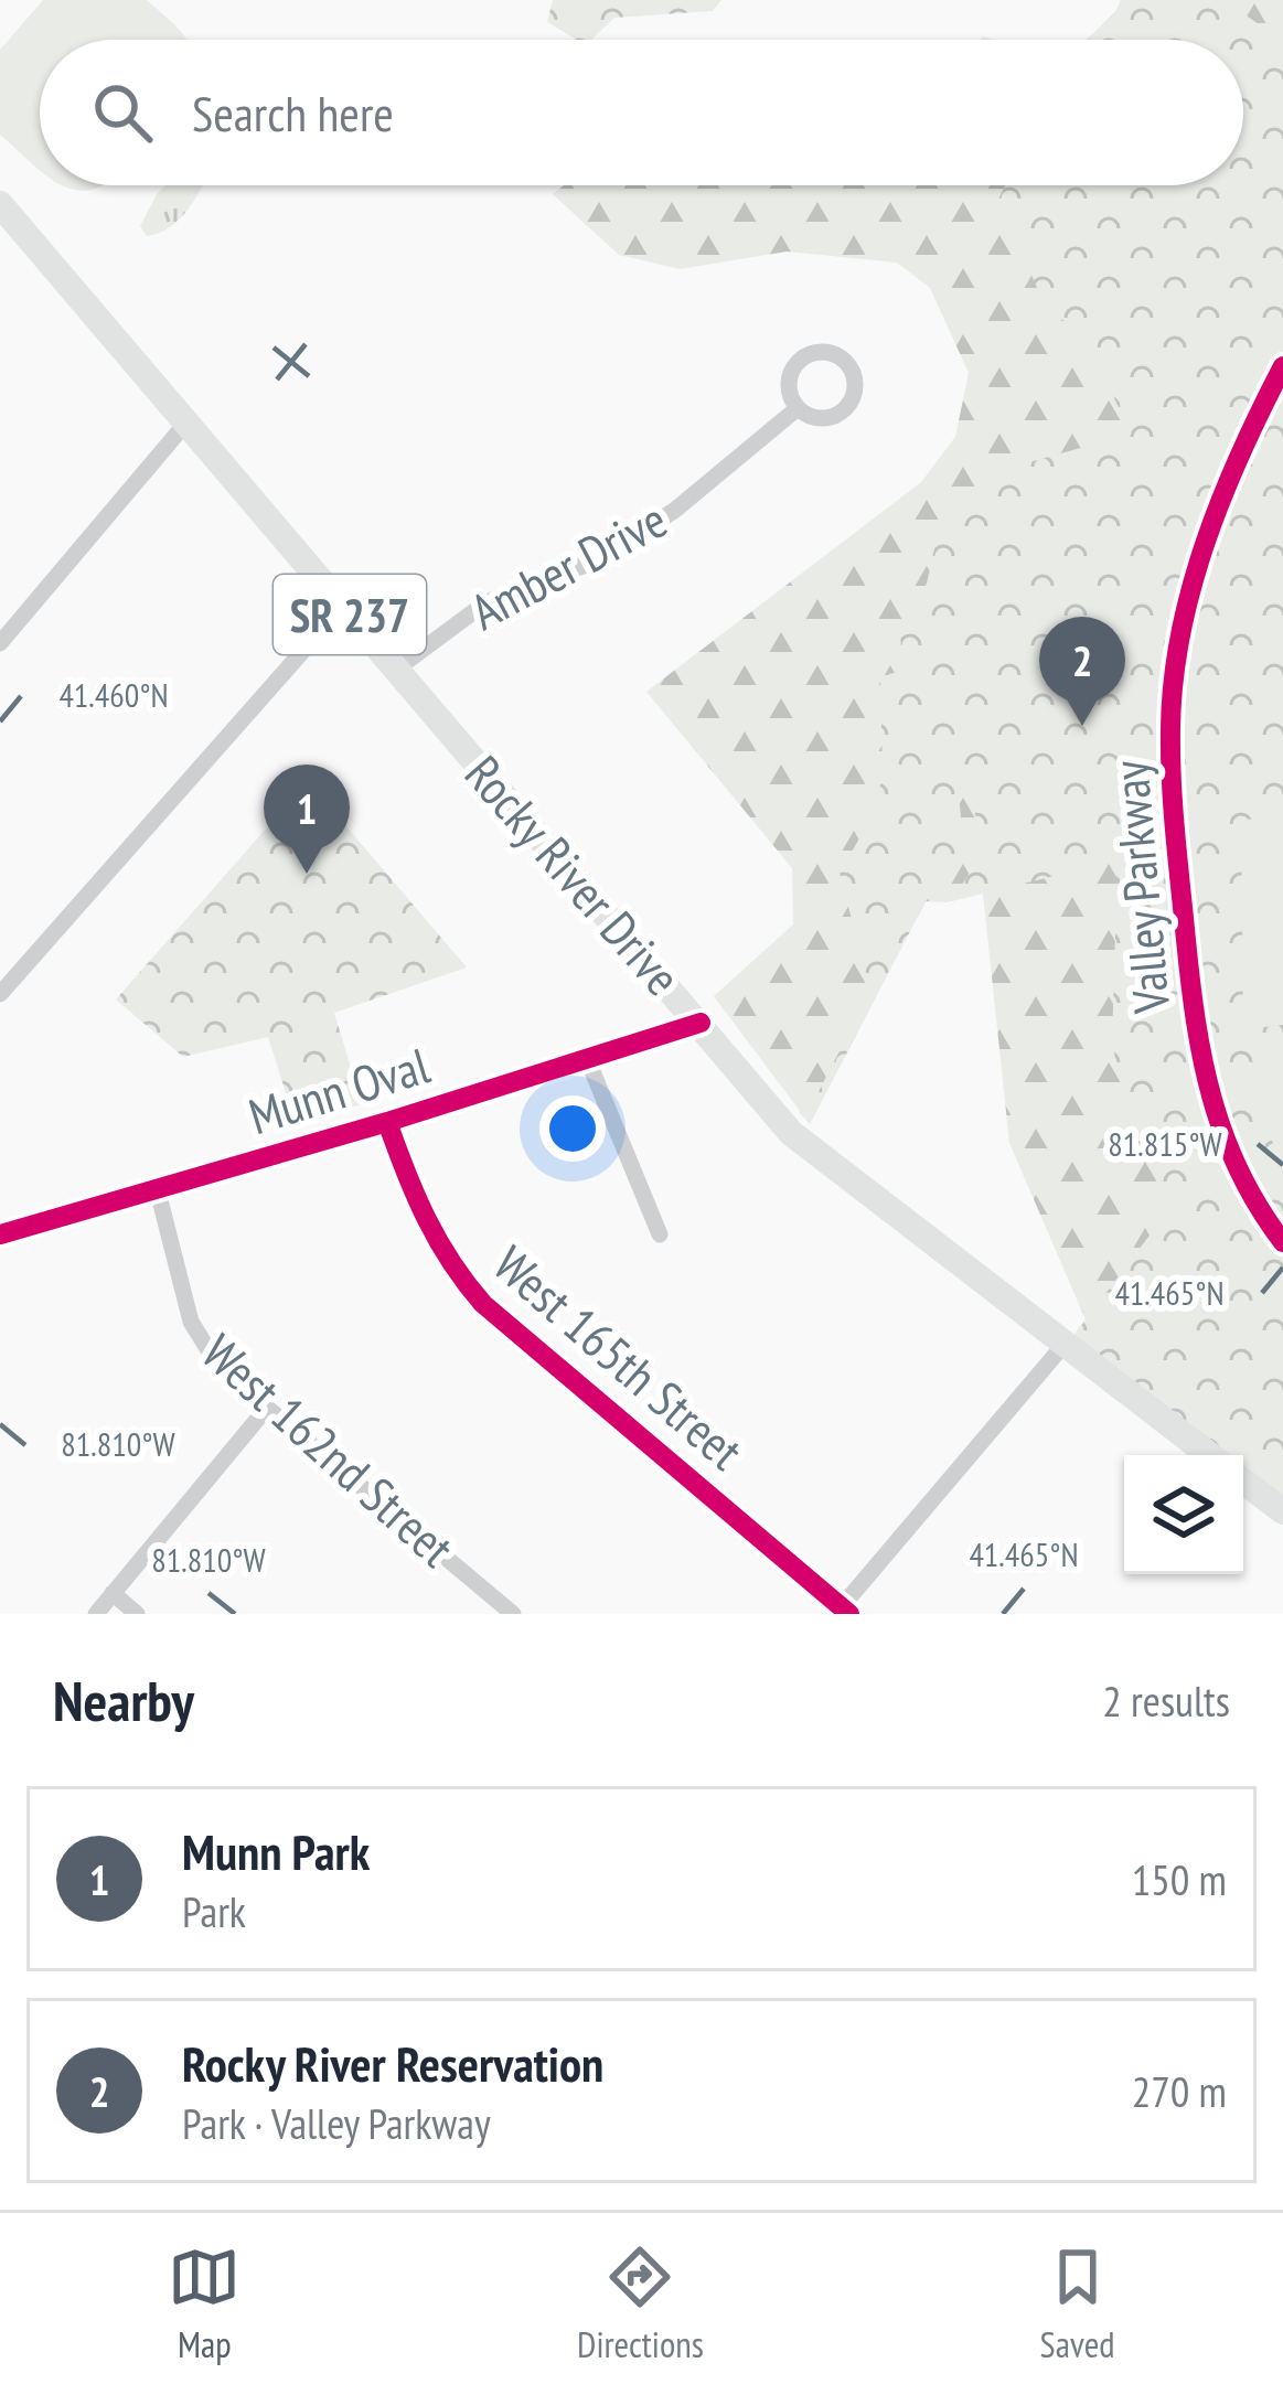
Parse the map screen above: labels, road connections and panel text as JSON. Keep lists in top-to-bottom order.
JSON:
{
  "streets": {
    "main road": ["SR 237", "Rocky River Drive"],
    "street": [
      "Amber Drive",
      "Valley Parkway",
      "Munn Oval",
      "West 165th Street",
      "West 162nd Street"
    ]
  },
  "crossings": [
    ["Amber Drive", "Rocky River Drive"],
    ["Rocky River Drive", "Munn Oval"],
    ["Munn Oval", "West 165th Street"],
    ["Munn Oval", "West 162nd Street"]
  ],
  "page": {
    "search": "Search here",
    "pins": ["2", "1"],
    "heading": ["Nearby", "2 results"],
    "list": [
      {
        "mark": "1",
        "name": "Munn Park",
        "note": "Park",
        "value": "150 m"
      },
      {
        "mark": "2",
        "name": "Rocky River Reservation",
        "note": "Park · Valley Parkway",
        "value": "270 m"
      }
    ],
    "nav": ["Map", "Directions", "Saved"]
  },
  "coordinates": [
    "41.460°N",
    "81.815°W",
    "41.465°N",
    "81.810°W"
  ]
}
